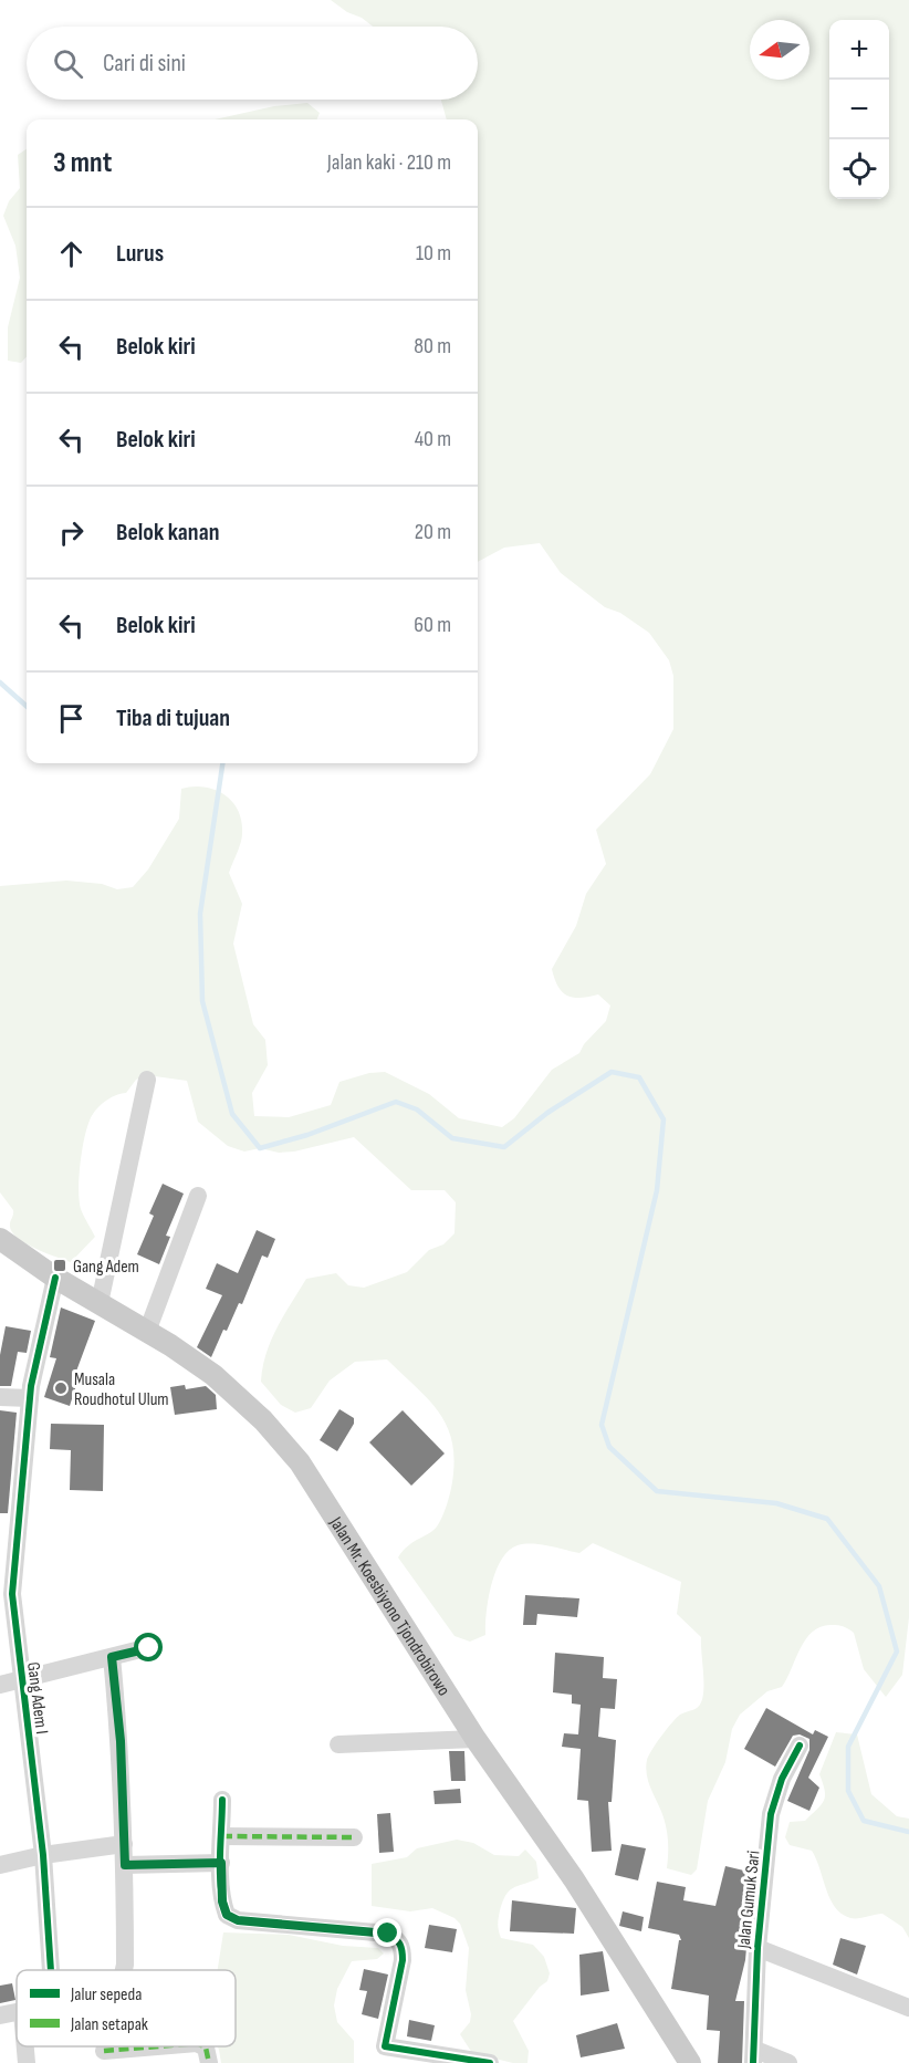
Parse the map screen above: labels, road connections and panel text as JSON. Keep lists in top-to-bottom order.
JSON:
{
  "streets": {
    "main road": ["Jalan Mr. Koesbiyono Tjondrobirowo"],
    "street": ["Gang Adem I", "Jalan Gumuk Sari"]
  },
  "crossings": [
    ["Jalan Mr. Koesbiyono Tjondrobirowo", "Gang Adem I"]
  ],
  "places": {
    "transit": ["Gang Adem"],
    "other": ["Musala Roudhotul Ulum"]
  },
  "legend": ["Jalur sepeda", "Jalan setapak"],
  "north": "left",
  "page": {
    "map_buttons": ["+", "−"],
    "search": "Cari di sini",
    "heading": ["3 mnt", "Jalan kaki · 210 m"],
    "list": [
      ["Lurus", "10 m"],
      ["Belok kiri", "80 m"],
      ["Belok kiri", "40 m"],
      ["Belok kanan", "20 m"],
      ["Belok kiri", "60 m"],
      "Tiba di tujuan"
    ]
  }
}
